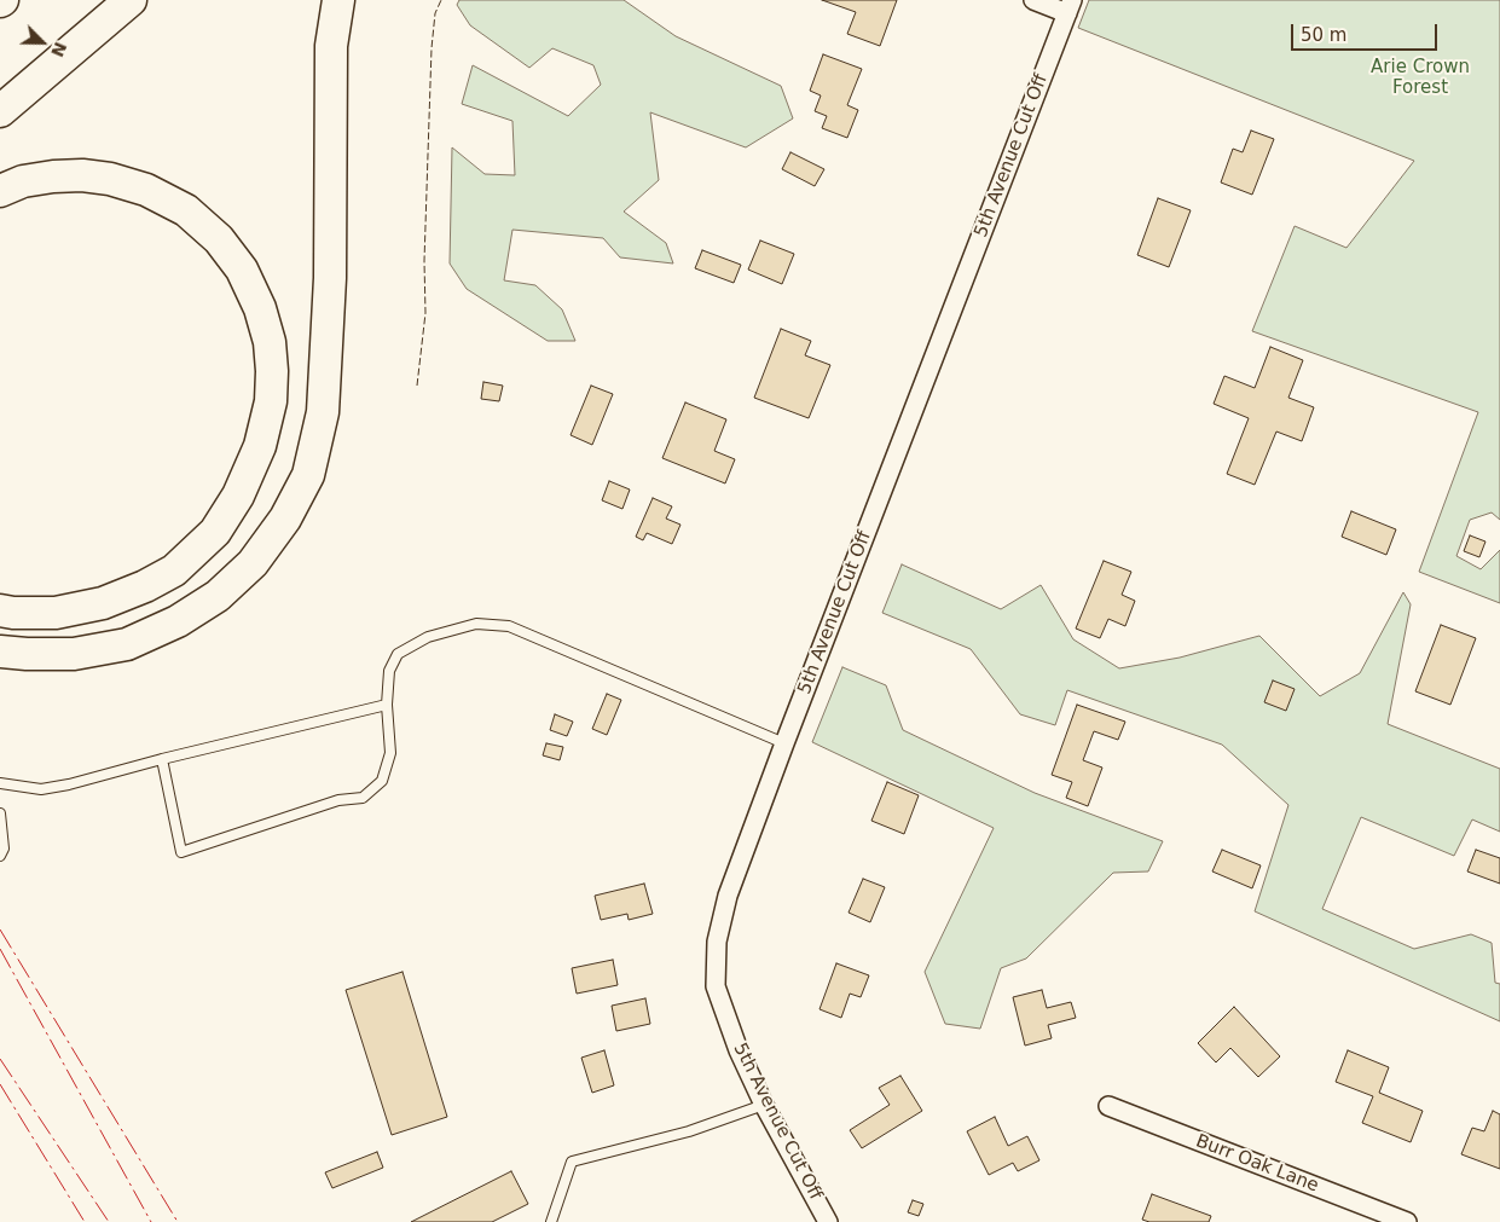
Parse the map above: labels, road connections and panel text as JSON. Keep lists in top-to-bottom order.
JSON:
{
  "streets": {
    "street": ["5th Avenue Cut Off", "Burr Oak Lane"]
  },
  "parks": ["Arie Crown Forest"],
  "scale_bar": "50 m",
  "north": "bottom right"
}
